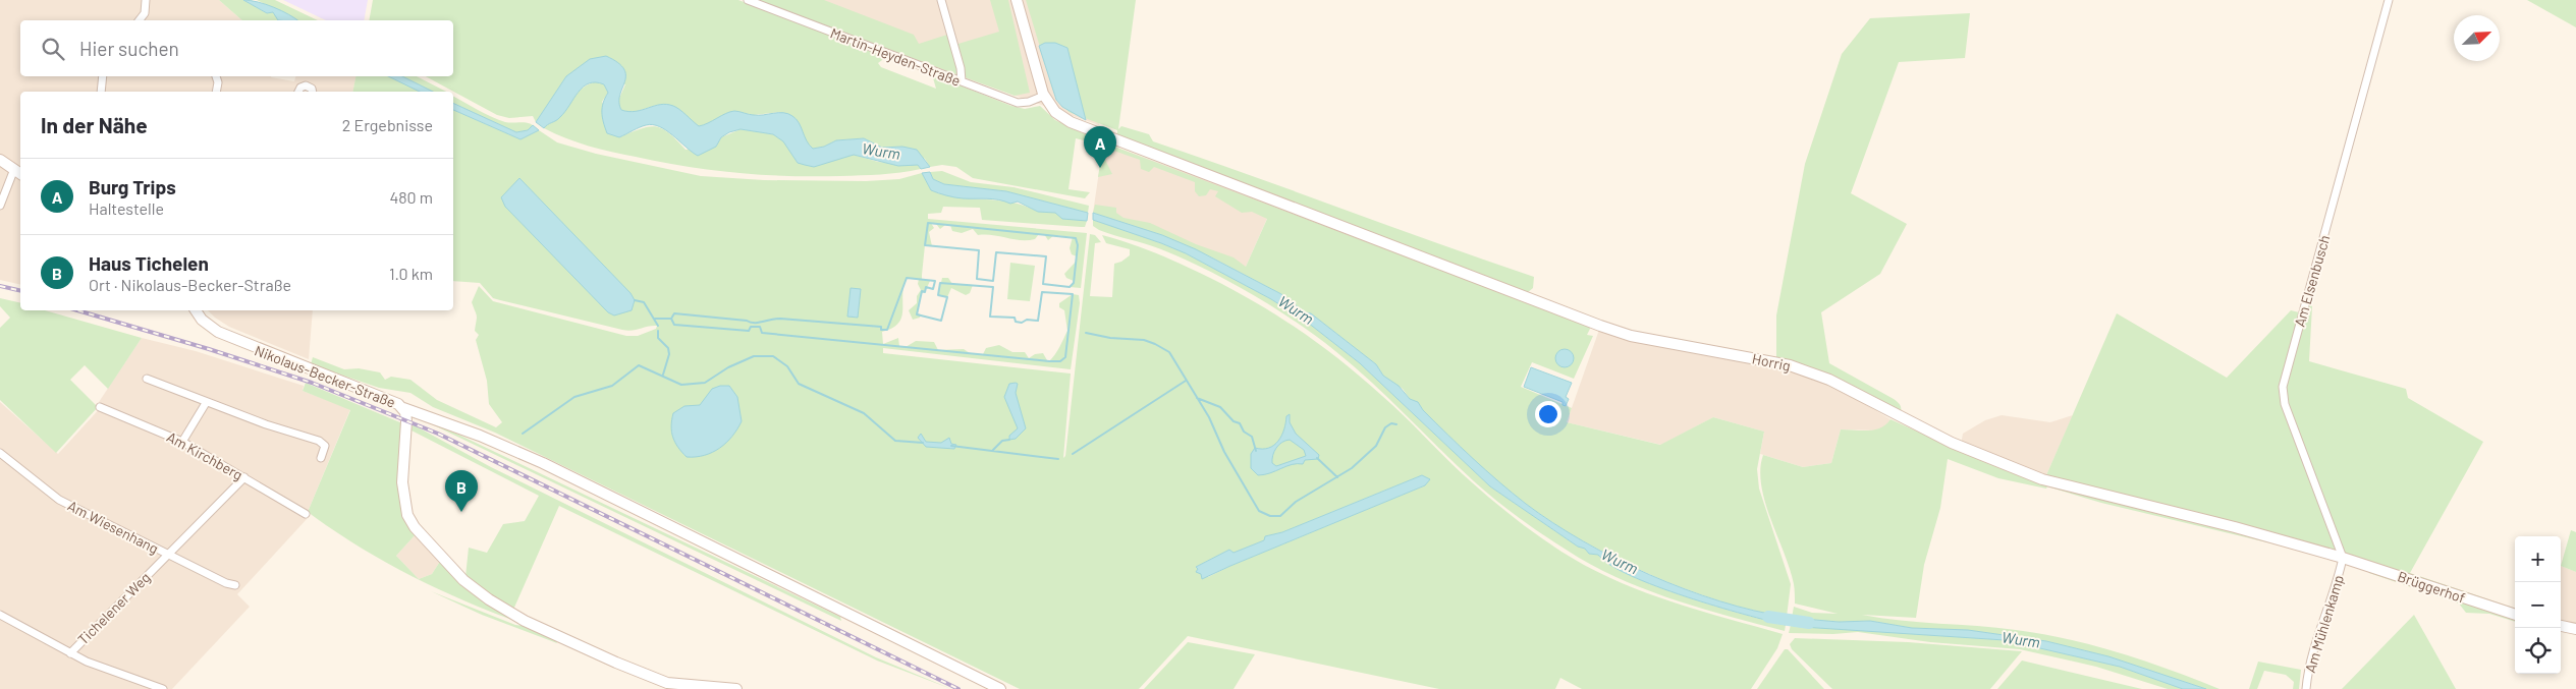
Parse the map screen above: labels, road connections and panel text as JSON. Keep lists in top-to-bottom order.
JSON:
{
  "streets": {
    "main road": ["Horrig", "Nikolaus-Becker-Straße", "Brüggerhof"],
    "street": [
      "Martin-Heyden-Straße",
      "Am Elsenbusch",
      "Am Kirchberg",
      "Am Wiesenhang",
      "Tichelener Weg",
      "Am Mühlenkamp"
    ]
  },
  "crossings": [
    ["Martin-Heyden-Straße", "Horrig"],
    ["Am Elsenbusch", "Horrig"],
    ["Am Elsenbusch", "Brüggerhof"],
    ["Am Elsenbusch", "Am Mühlenkamp"],
    ["Horrig", "Brüggerhof"],
    ["Horrig", "Am Mühlenkamp"],
    ["Am Kirchberg", "Tichelener Weg"],
    ["Am Wiesenhang", "Tichelener Weg"],
    ["Brüggerhof", "Am Mühlenkamp"]
  ],
  "water": ["Wurm"],
  "north": "top right",
  "page": {
    "search": "Hier suchen",
    "heading": ["In der Nähe", "2 Ergebnisse"],
    "pins": ["A", "B"],
    "list": [
      {
        "mark": "A",
        "name": "Burg Trips",
        "note": "Haltestelle",
        "value": "480 m"
      },
      {
        "mark": "B",
        "name": "Haus Tichelen",
        "note": "Ort · Nikolaus-Becker-Straße",
        "value": "1.0 km"
      }
    ],
    "map_buttons": ["+", "−"]
  }
}
